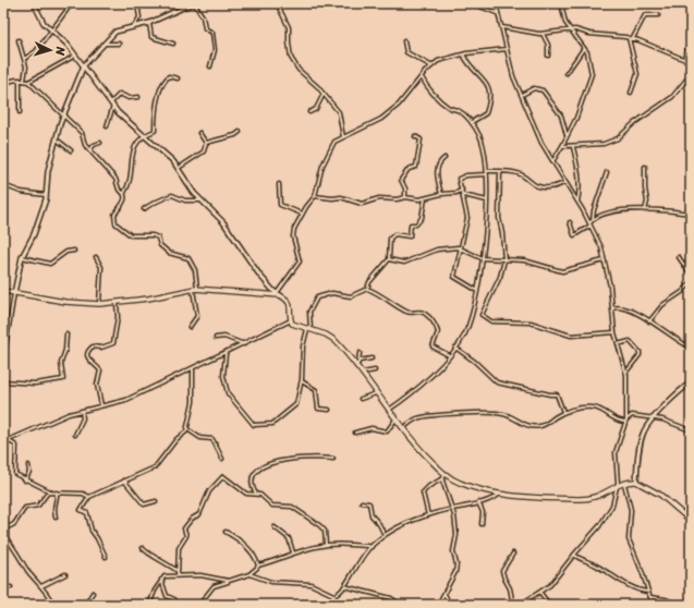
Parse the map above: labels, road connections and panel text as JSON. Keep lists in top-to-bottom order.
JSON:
{
  "north": "right"
}
